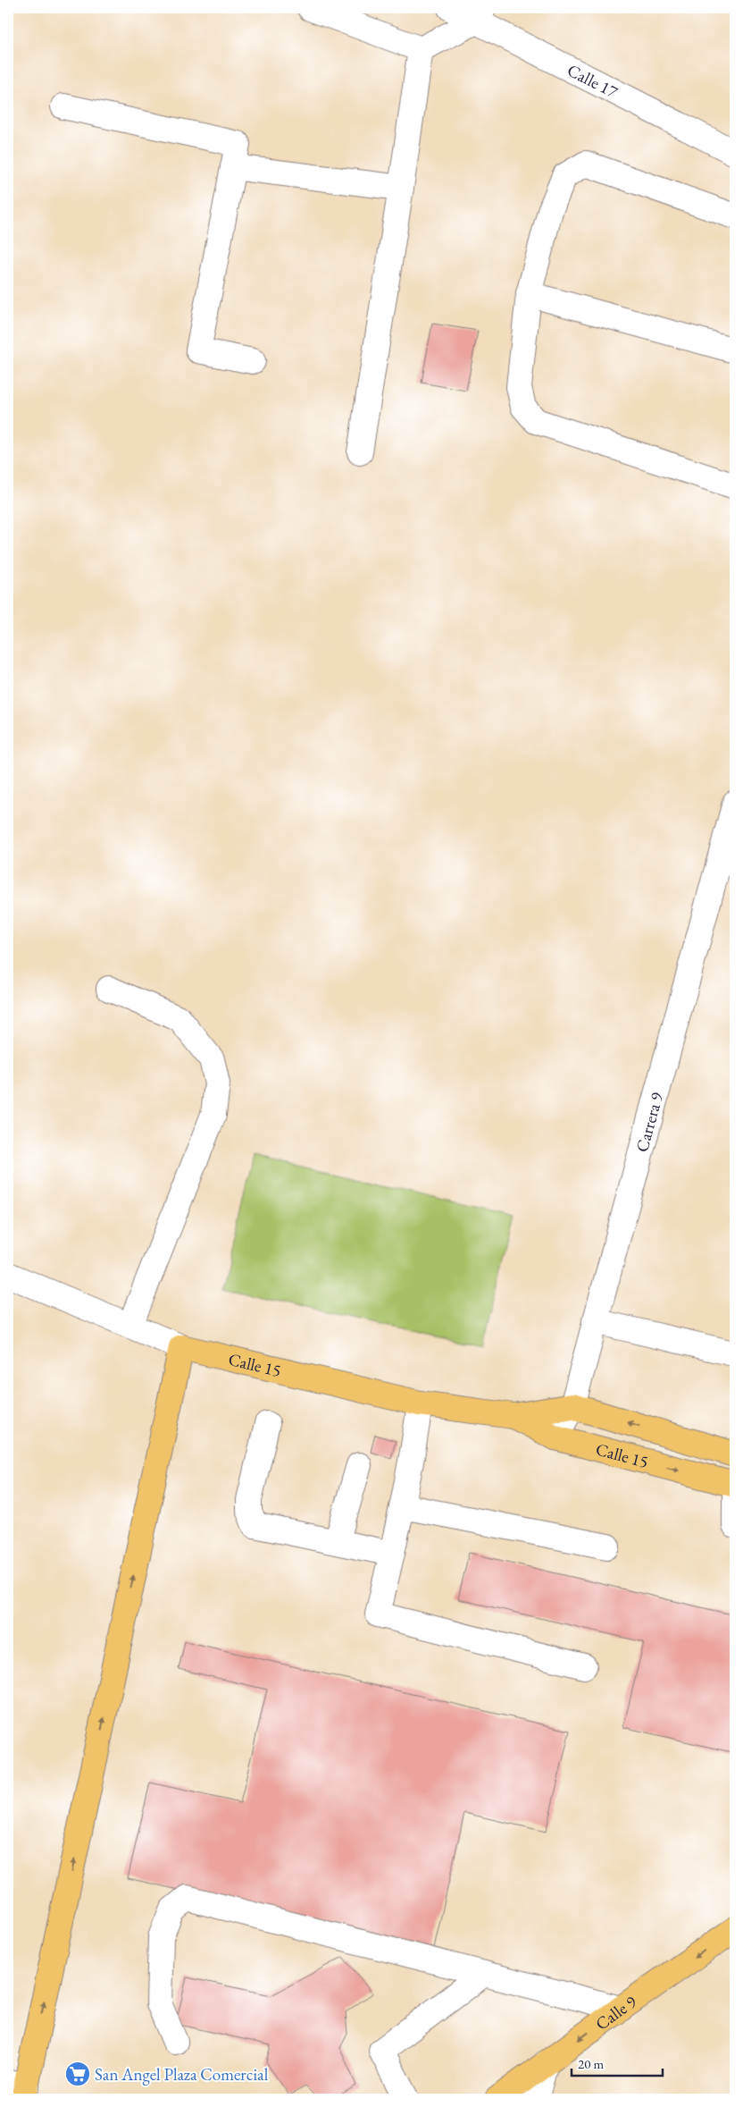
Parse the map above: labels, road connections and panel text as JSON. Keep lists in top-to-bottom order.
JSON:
{
  "streets": {
    "main road": ["Calle 15", "Calle 9"],
    "street": ["Calle 17", "Carrera 9"]
  },
  "crossings": [
    ["Carrera 9", "Calle 15"]
  ],
  "one_way": ["Calle 9"],
  "places": {
    "supermarket": ["San Angel Plaza Comercial"]
  },
  "scale_bar": "20 m"
}
